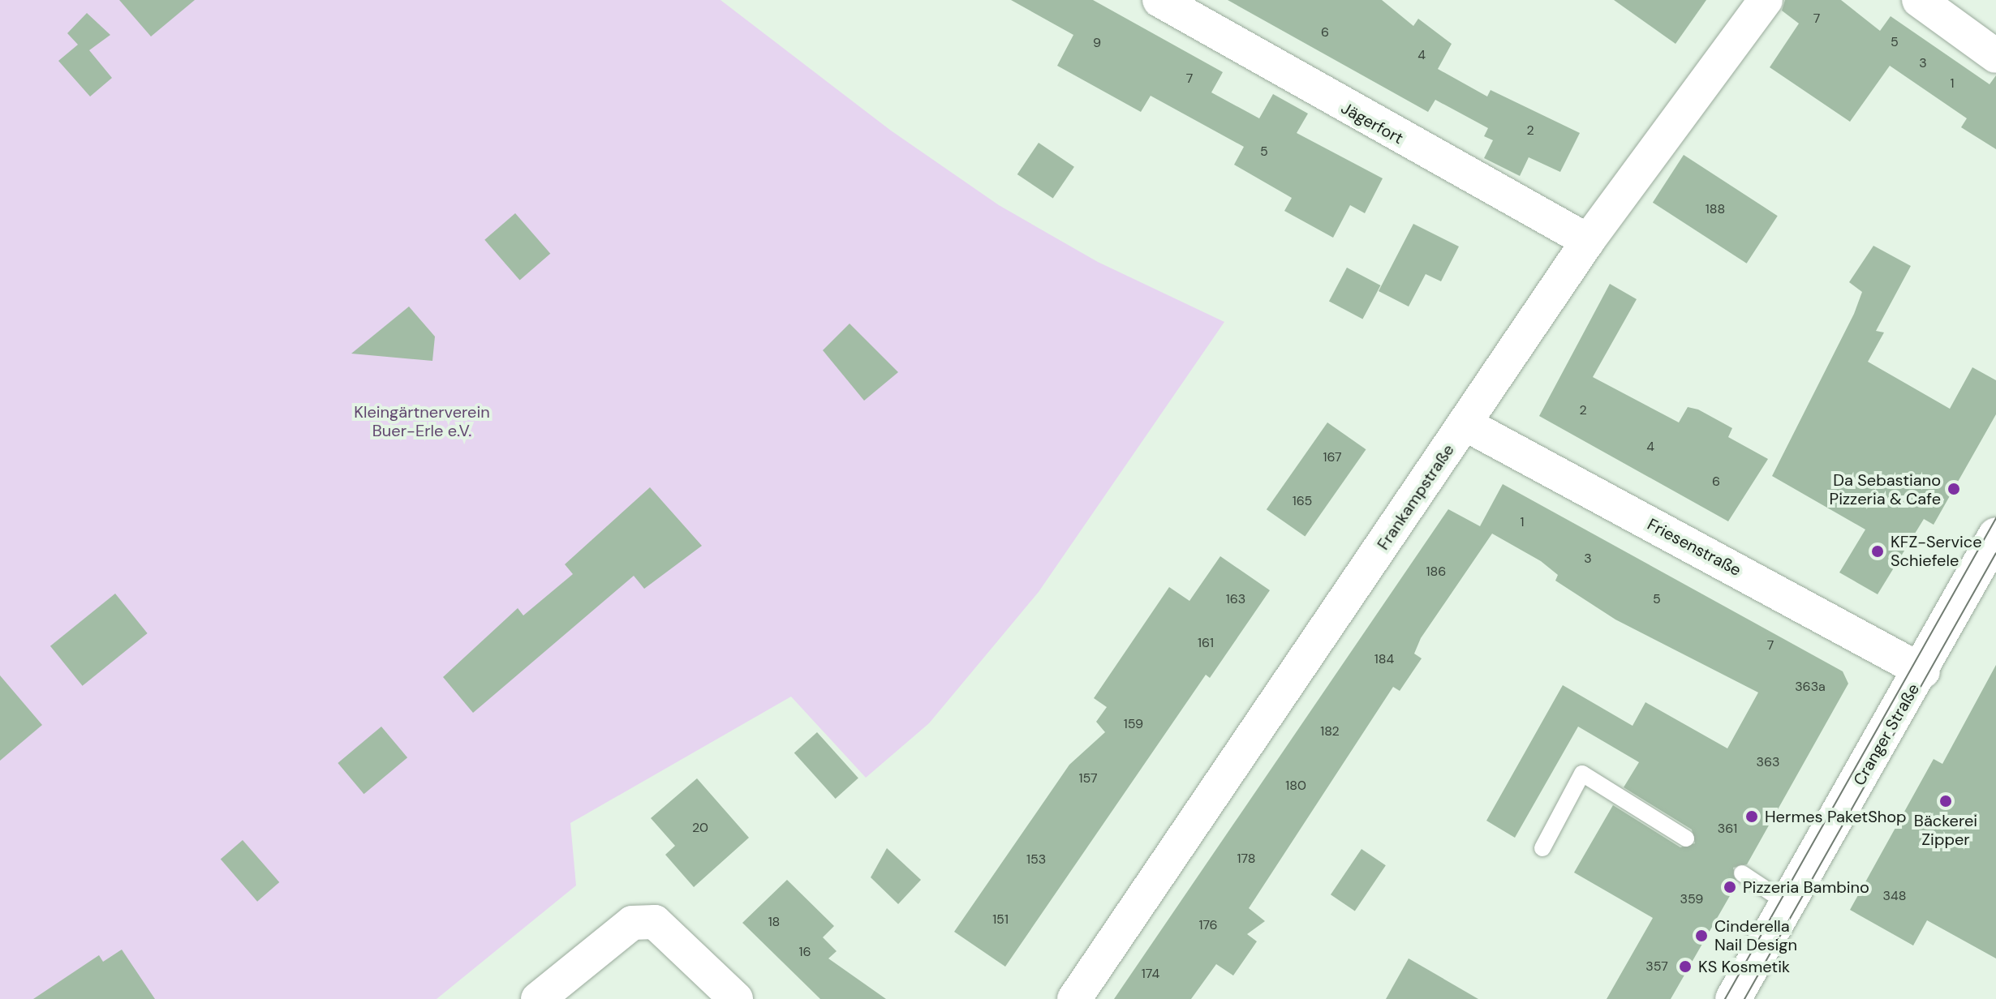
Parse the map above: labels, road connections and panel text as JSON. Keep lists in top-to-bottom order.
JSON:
{
  "streets": {
    "main road": ["Cranger Straße"],
    "street": ["Jägerfort", "Frankampstraße", "Friesenstraße"]
  },
  "crossings": [
    ["Jägerfort", "Frankampstraße"],
    ["Frankampstraße", "Friesenstraße"],
    ["Friesenstraße", "Cranger Straße"]
  ],
  "parks": ["Kleingärtnerverein Buer-Erle e.V."],
  "places": [
    "Da Sebastiano Pizzeria & Cafe",
    "KFZ-Service Schiefele",
    "Bäckerei Zipper",
    "Hermes PaketShop",
    "Pizzeria Bambino",
    "Cinderella Nail Design",
    "KS Kosmetik"
  ],
  "house_numbers": [
    "7",
    "6",
    "5",
    "9",
    "4",
    "3",
    "7",
    "1",
    "2",
    "5",
    "188",
    "2",
    "4",
    "167",
    "6",
    "165",
    "1",
    "3",
    "186",
    "163",
    "5",
    "161",
    "7",
    "184",
    "363a",
    "159",
    "182",
    "363",
    "157",
    "180",
    "20",
    "361",
    "178",
    "153",
    "348",
    "359",
    "151",
    "18",
    "176",
    "16",
    "357",
    "174"
  ]
}
